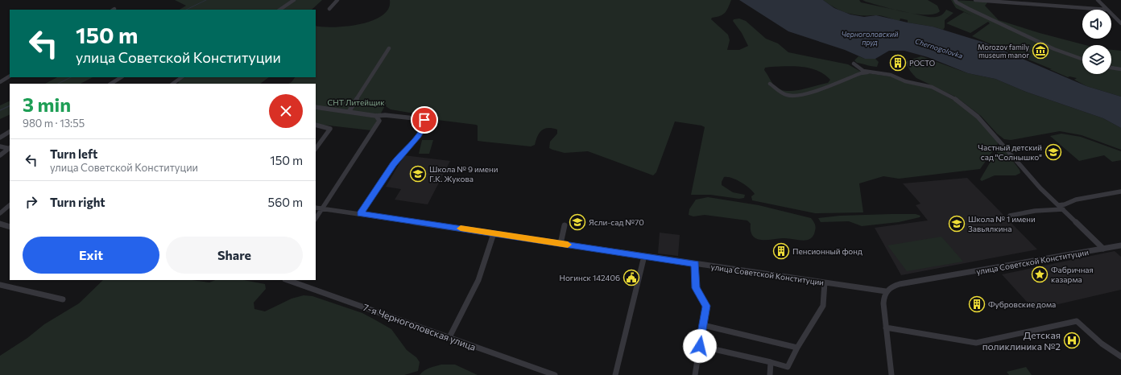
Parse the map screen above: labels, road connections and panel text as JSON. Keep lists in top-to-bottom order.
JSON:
{
  "streets": {
    "street": ["улица Советской Конституции", "7-я Черноголовская улица"]
  },
  "water": ["Черноголовский пруд", "Chernogolovka"],
  "parks": ["СНТ Литейщик"],
  "places": {
    "museum": ["Morozov family museum manor"],
    "building": ["РОСТО", "Пенсионный фонд", "Фубровские дома"],
    "school or university": [
      "Частный детский сад \"Солнышко\"",
      "Школа № 9 имени Г.К. Жукова",
      "Ясли-сад №70",
      "Школа № 1 имени Завьялкина"
    ],
    "place": ["Фабричная казарма"],
    "public building": ["Ногинск 142406"],
    "hospital": ["Детская поликлиника №2"]
  },
  "page": {
    "turn": ["150 m", "улица Советской Конституции"],
    "heading": ["3 min", "980 m · 13:55"],
    "list": [
      {
        "name": "Turn left",
        "note": "улица Советской Конституции",
        "value": "150 m"
      },
      {
        "name": "Turn right",
        "value": "560 m"
      }
    ],
    "buttons": ["Exit", "Share"]
  }
}
